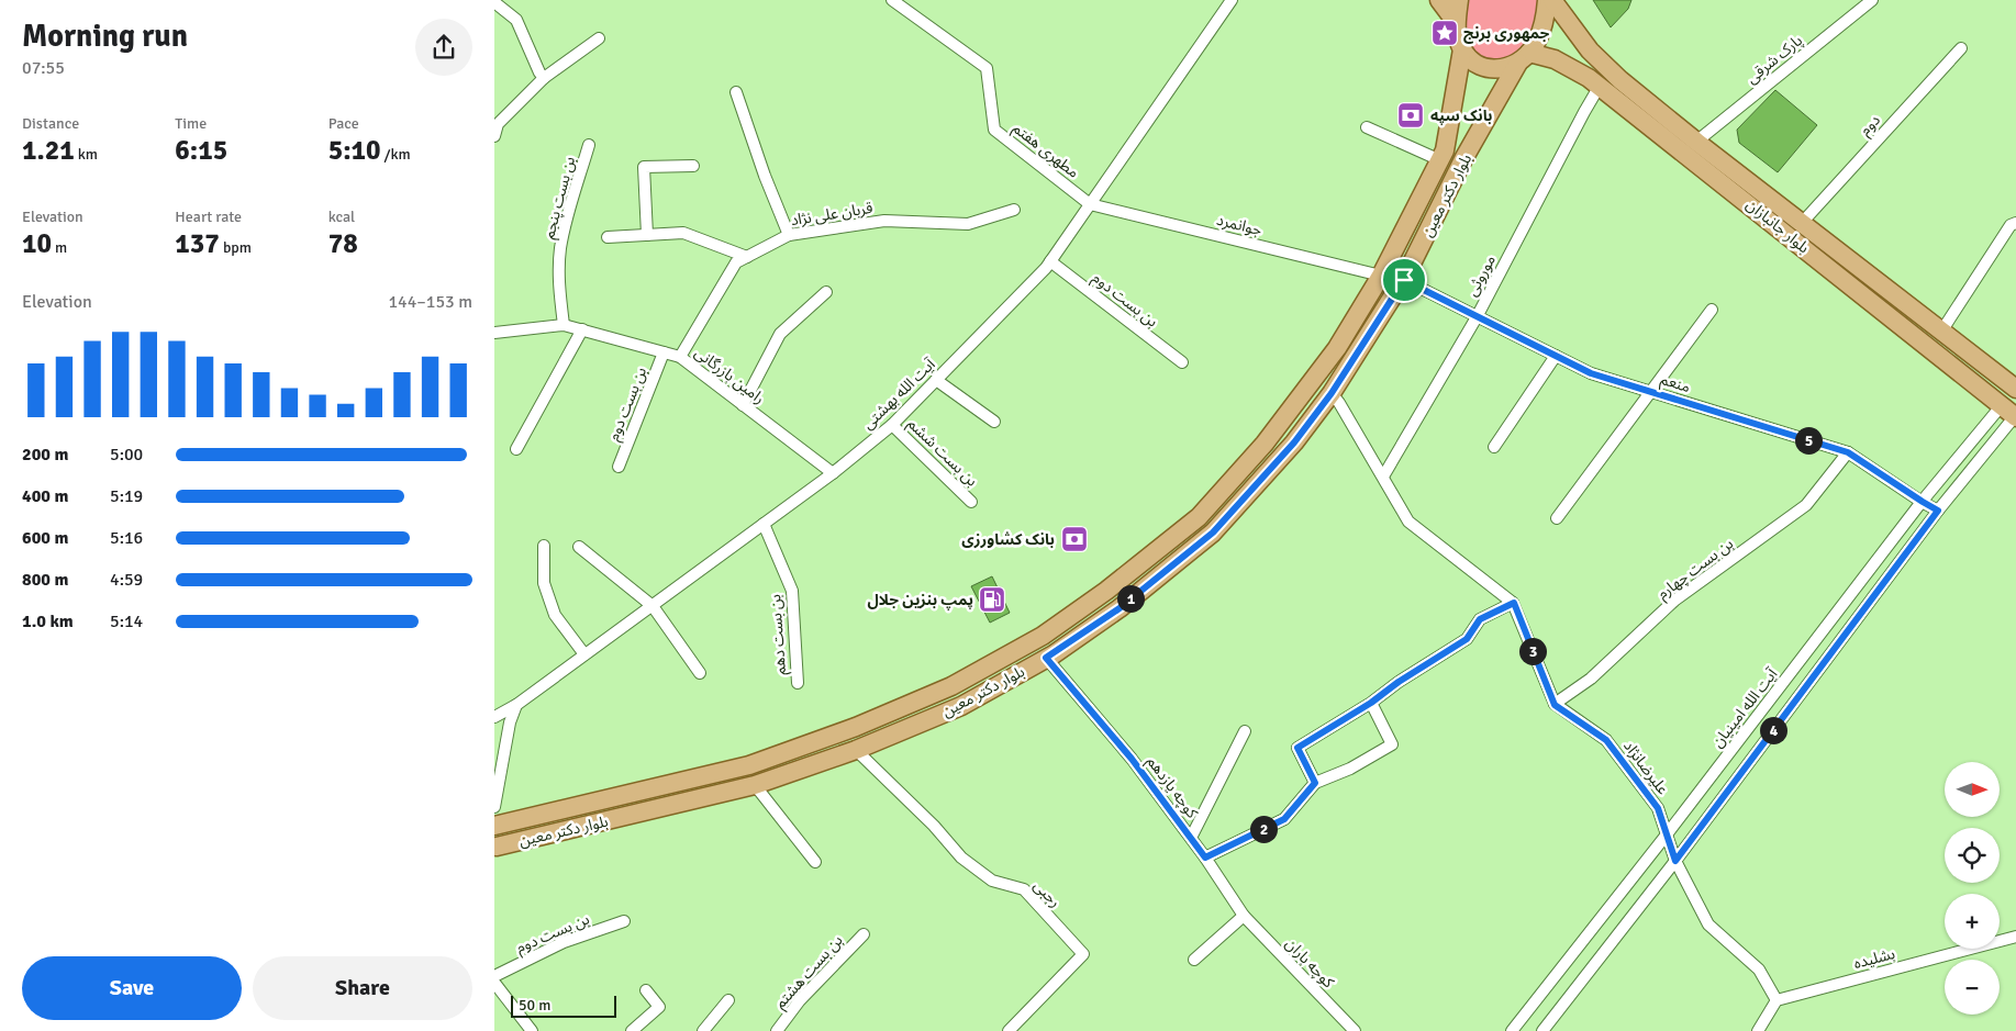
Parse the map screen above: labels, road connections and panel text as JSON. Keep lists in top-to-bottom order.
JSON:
{
  "streets": {
    "main road": ["بلوار دکتر معین", "بلوار جانبازان"],
    "street": [
      "پارک شرقی",
      "دوم",
      "مطهری هفتم",
      "بن بست پنجم",
      "قربان علی نژاد",
      "جوانمرد",
      "موروثی",
      "بن بست دوم",
      "رامین بازرگانی",
      "منعم",
      "آیت الله بهشتی",
      "بن بست ششم",
      "بن بست چهارم",
      "بن بست دهم",
      "آیت الله امینیان",
      "علیرضانژاد",
      "کوچه یازدهم",
      "رجبی",
      "بشلیده",
      "کوچه باران",
      "بن بست هشتم"
    ]
  },
  "crossings": [
    ["پارک شرقی", "بلوار جانبازان"],
    ["دوم", "بلوار جانبازان"],
    ["مطهری هفتم", "جوانمرد"],
    ["مطهری هفتم", "آیت الله بهشتی"],
    ["بلوار دکتر معین", "جوانمرد"],
    ["بلوار دکتر معین", "بلوار جانبازان"],
    ["بلوار دکتر معین", "منعم"],
    ["بلوار دکتر معین", "کوچه یازدهم"],
    ["بلوار دکتر معین", "رجبی"],
    ["بن بست پنجم", "رامین بازرگانی"],
    ["قربان علی نژاد", "رامین بازرگانی"],
    ["جوانمرد", "آیت الله بهشتی"],
    ["بلوار جانبازان", "موروثی"],
    ["بلوار جانبازان", "آیت الله امینیان"],
    ["موروثی", "منعم"],
    ["بن بست دوم", "رامین بازرگانی"],
    ["بن بست دوم", "آیت الله بهشتی"],
    ["رامین بازرگانی", "آیت الله بهشتی"],
    ["منعم", "بن بست چهارم"],
    ["منعم", "آیت الله امینیان"],
    ["آیت الله بهشتی", "بن بست ششم"],
    ["آیت الله بهشتی", "بن بست دهم"],
    ["بن بست چهارم", "علیرضانژاد"],
    ["آیت الله امینیان", "علیرضانژاد"],
    ["علیرضانژاد", "بشلیده"],
    ["کوچه یازدهم", "کوچه باران"]
  ],
  "places": {
    "place": ["جمهوری برنج"],
    "bank": ["بانک سپه", "بانک کشاورزی"],
    "fuel station": ["پمپ بنزین جلال"]
  },
  "scale_bar": "50 m",
  "north": "right",
  "page": {
    "heading": ["Morning run", "07:55"],
    "stats": [
      ["Distance", "1.21 km"],
      ["Time", "6:15"],
      ["Pace", "5:10 /km"],
      ["Elevation", "10 m"],
      ["Heart rate", "137 bpm"],
      ["kcal", "78"]
    ],
    "chart": ["Elevation", "144–153 m"],
    "pins": [
      "5",
      "1",
      "3",
      "4",
      "2"
    ],
    "list": [
      {
        "name": "200 m",
        "note": "5:00"
      },
      {
        "name": "400 m",
        "note": "5:19"
      },
      {
        "name": "600 m",
        "note": "5:16"
      },
      {
        "name": "800 m",
        "note": "4:59"
      },
      {
        "name": "1.0 km",
        "note": "5:14"
      }
    ],
    "map_buttons": ["+", "−"],
    "buttons": ["Save", "Share"],
    "scale": "50 m"
  }
}
